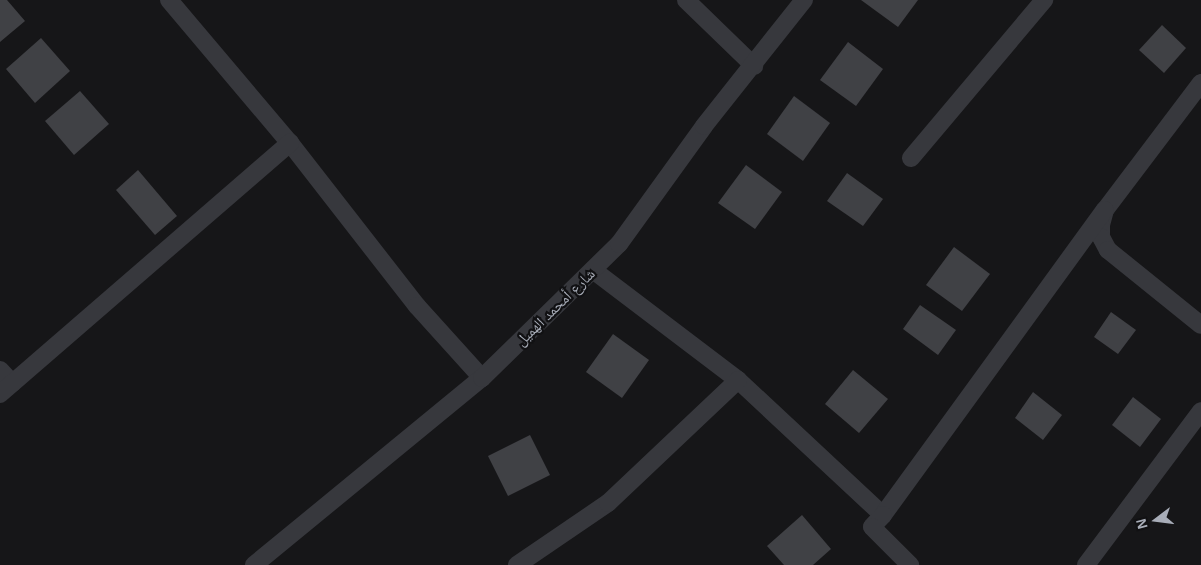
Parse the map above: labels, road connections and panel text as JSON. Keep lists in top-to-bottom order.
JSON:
{
  "streets": {
    "street": ["شارع أمحمد الهميل"]
  },
  "north": "left"
}
